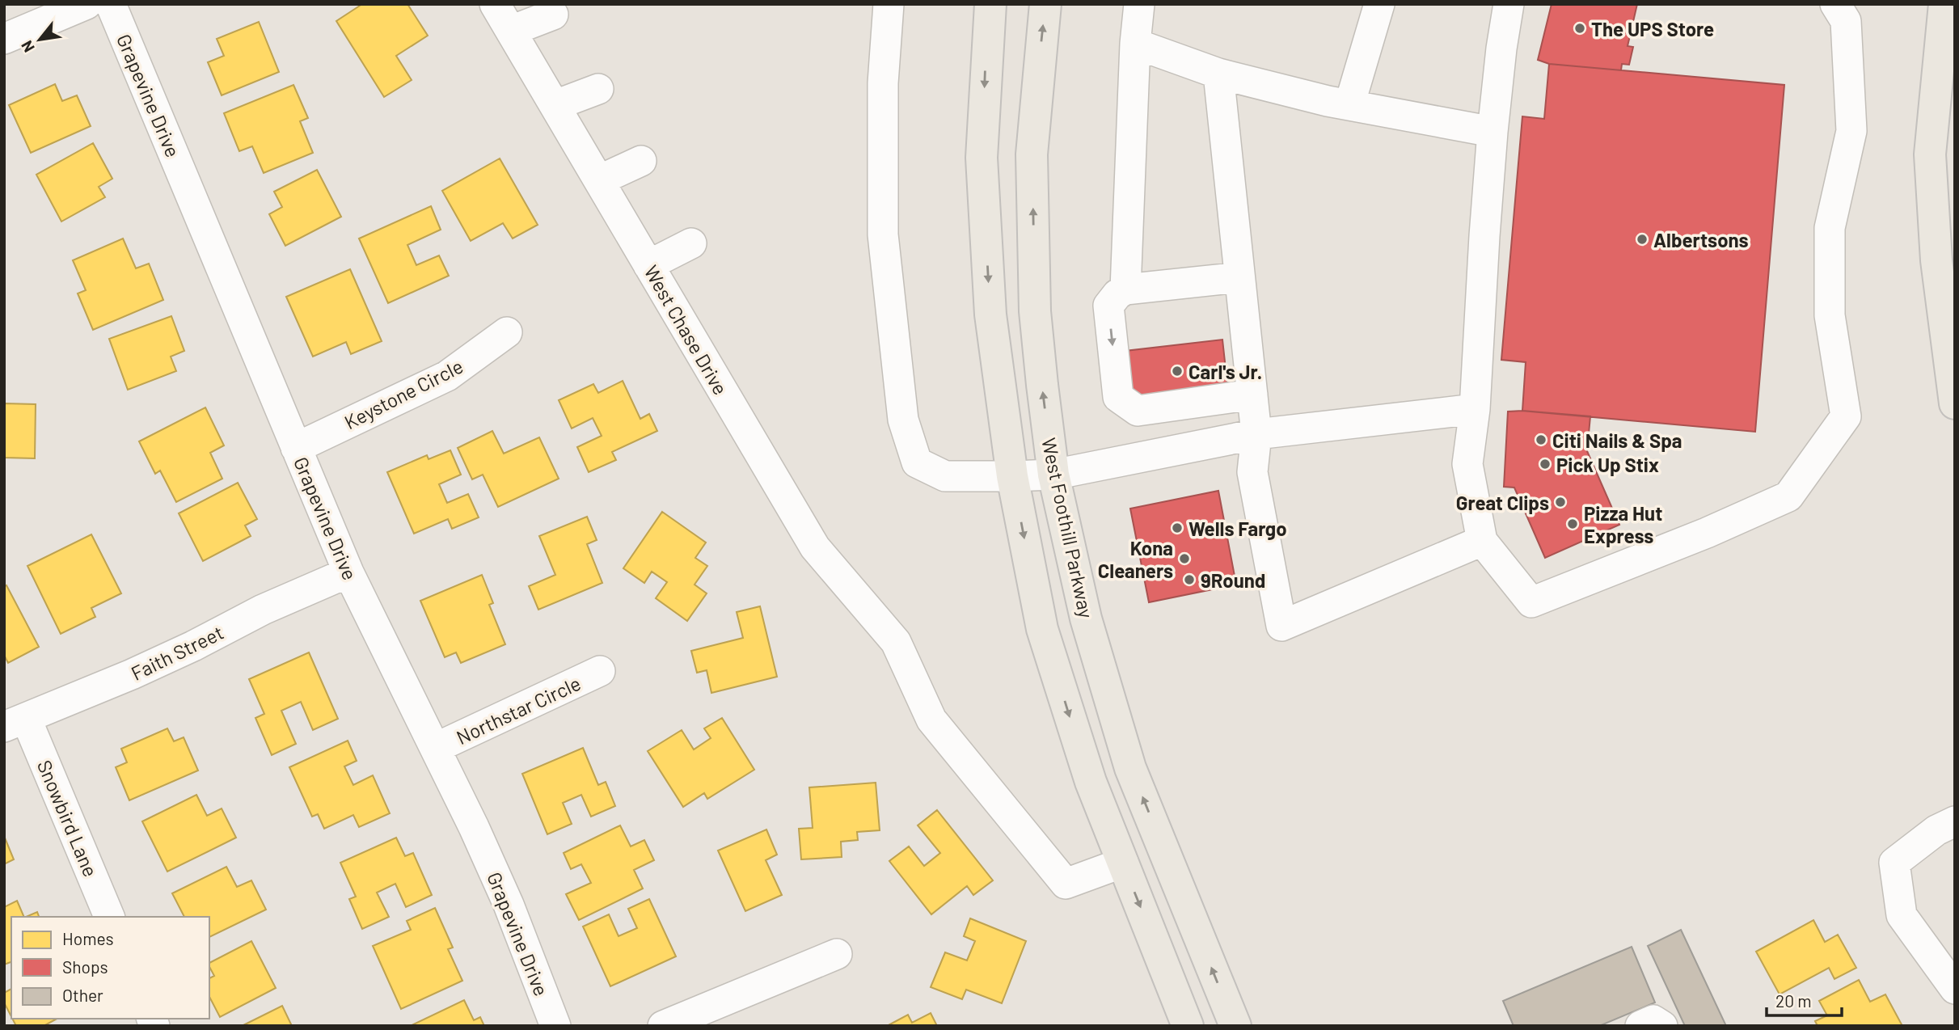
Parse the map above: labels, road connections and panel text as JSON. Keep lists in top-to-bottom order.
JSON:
{
  "streets": {
    "main road": ["West Foothill Parkway"],
    "street": [
      "Grapevine Drive",
      "West Chase Drive",
      "Keystone Circle",
      "Faith Street",
      "Northstar Circle",
      "Snowbird Lane"
    ]
  },
  "crossings": [
    ["Grapevine Drive", "Keystone Circle"],
    ["Grapevine Drive", "Faith Street"],
    ["Grapevine Drive", "Northstar Circle"],
    ["Faith Street", "Snowbird Lane"]
  ],
  "places": [
    "The UPS Store",
    "Albertsons",
    "Carl's Jr.",
    "Citi Nails & Spa",
    "Pick Up Stix",
    "Great Clips",
    "Pizza Hut Express",
    "Wells Fargo",
    "Kona Cleaners",
    "9Round"
  ],
  "legend": ["Homes", "Shops", "Other"],
  "scale_bar": "20 m",
  "north": "bottom left"
}
